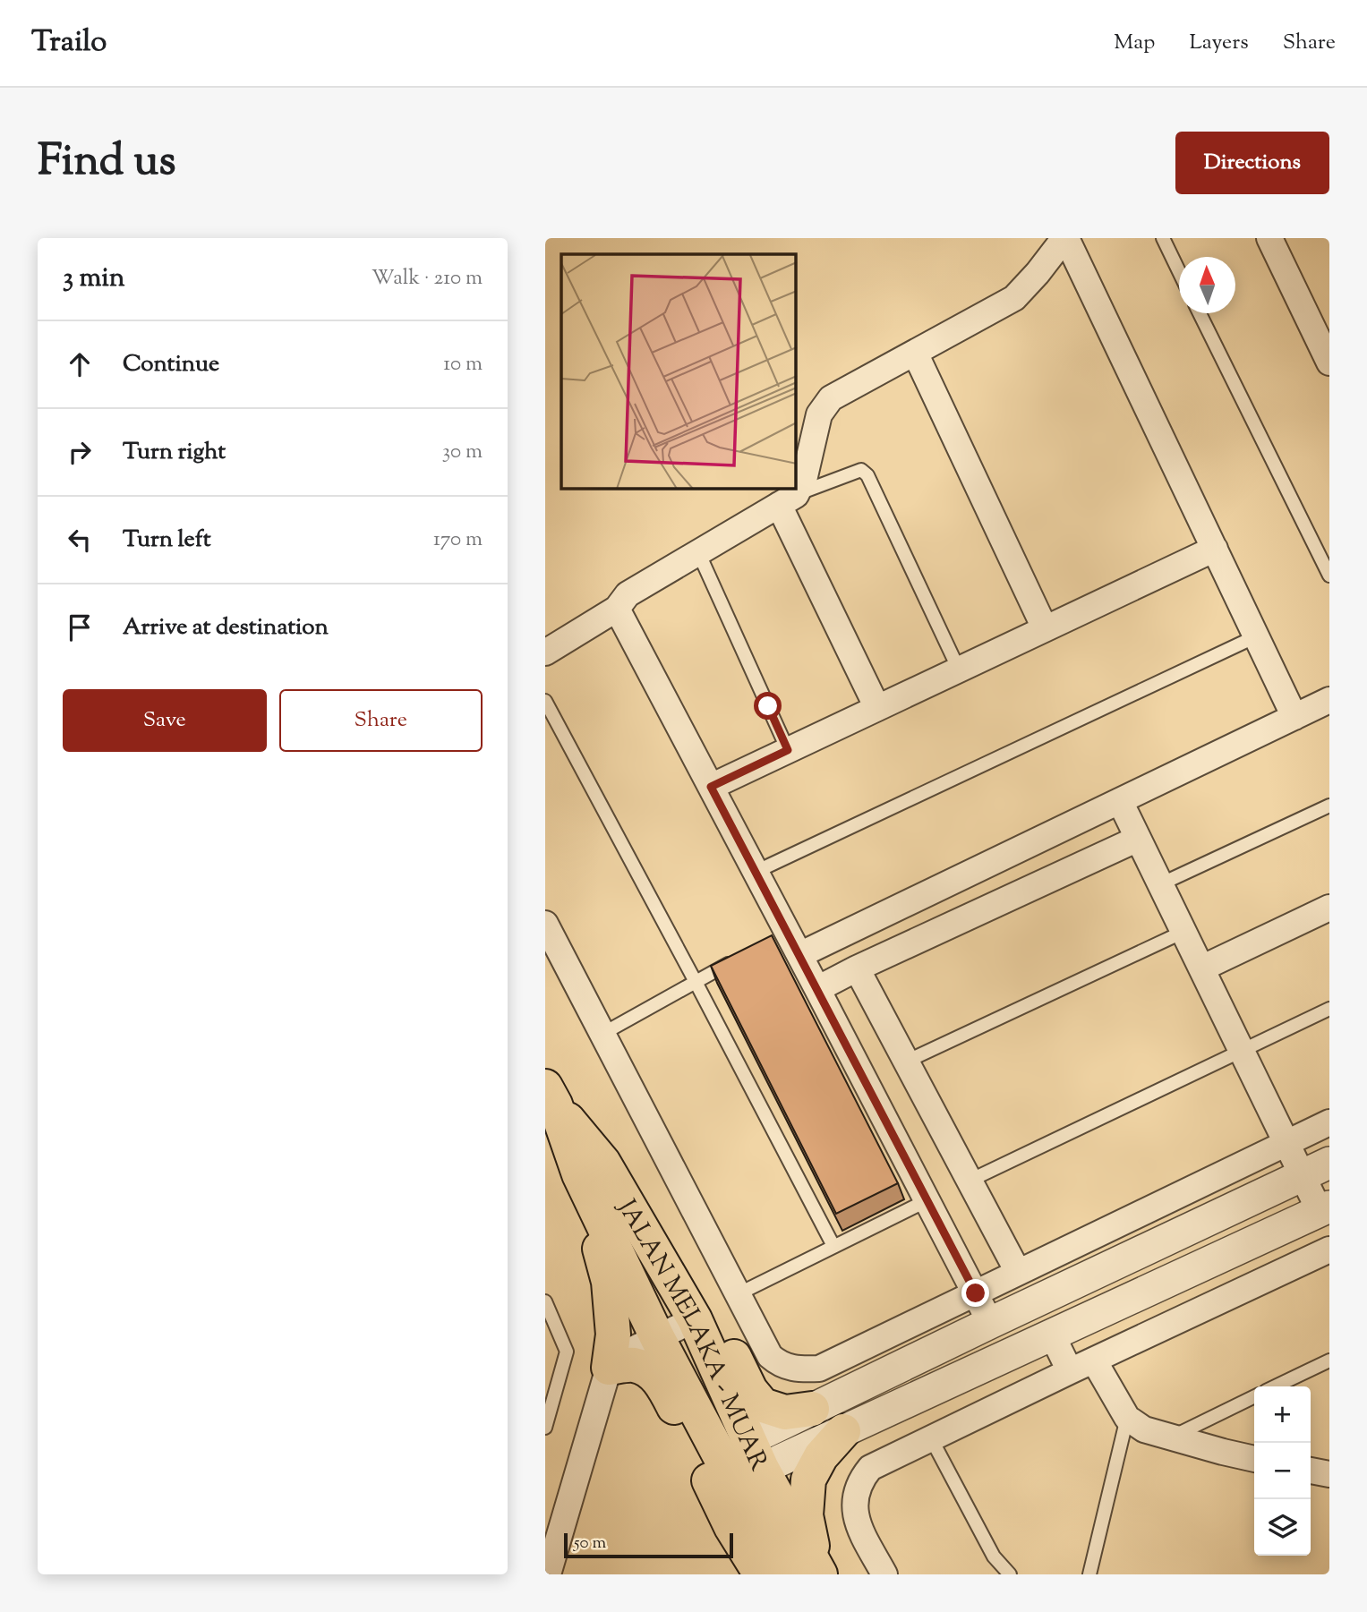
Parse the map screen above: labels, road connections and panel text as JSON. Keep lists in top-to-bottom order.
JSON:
{
  "streets": {
    "main road": ["JALAN MELAKA - MUAR"]
  },
  "scale_bar": "50 m",
  "north": "top",
  "page": {
    "header": "Trailo",
    "nav": ["Map", "Layers", "Share"],
    "title": "Find us",
    "buttons": [
      "Directions",
      ["Save", "Share"]
    ],
    "heading": ["3 min", "Walk · 210 m"],
    "list": [
      ["Continue", "10 m"],
      ["Turn right", "30 m"],
      ["Turn left", "170 m"],
      "Arrive at destination"
    ],
    "map_buttons": ["+", "−"],
    "scale": "50 m"
  }
}
